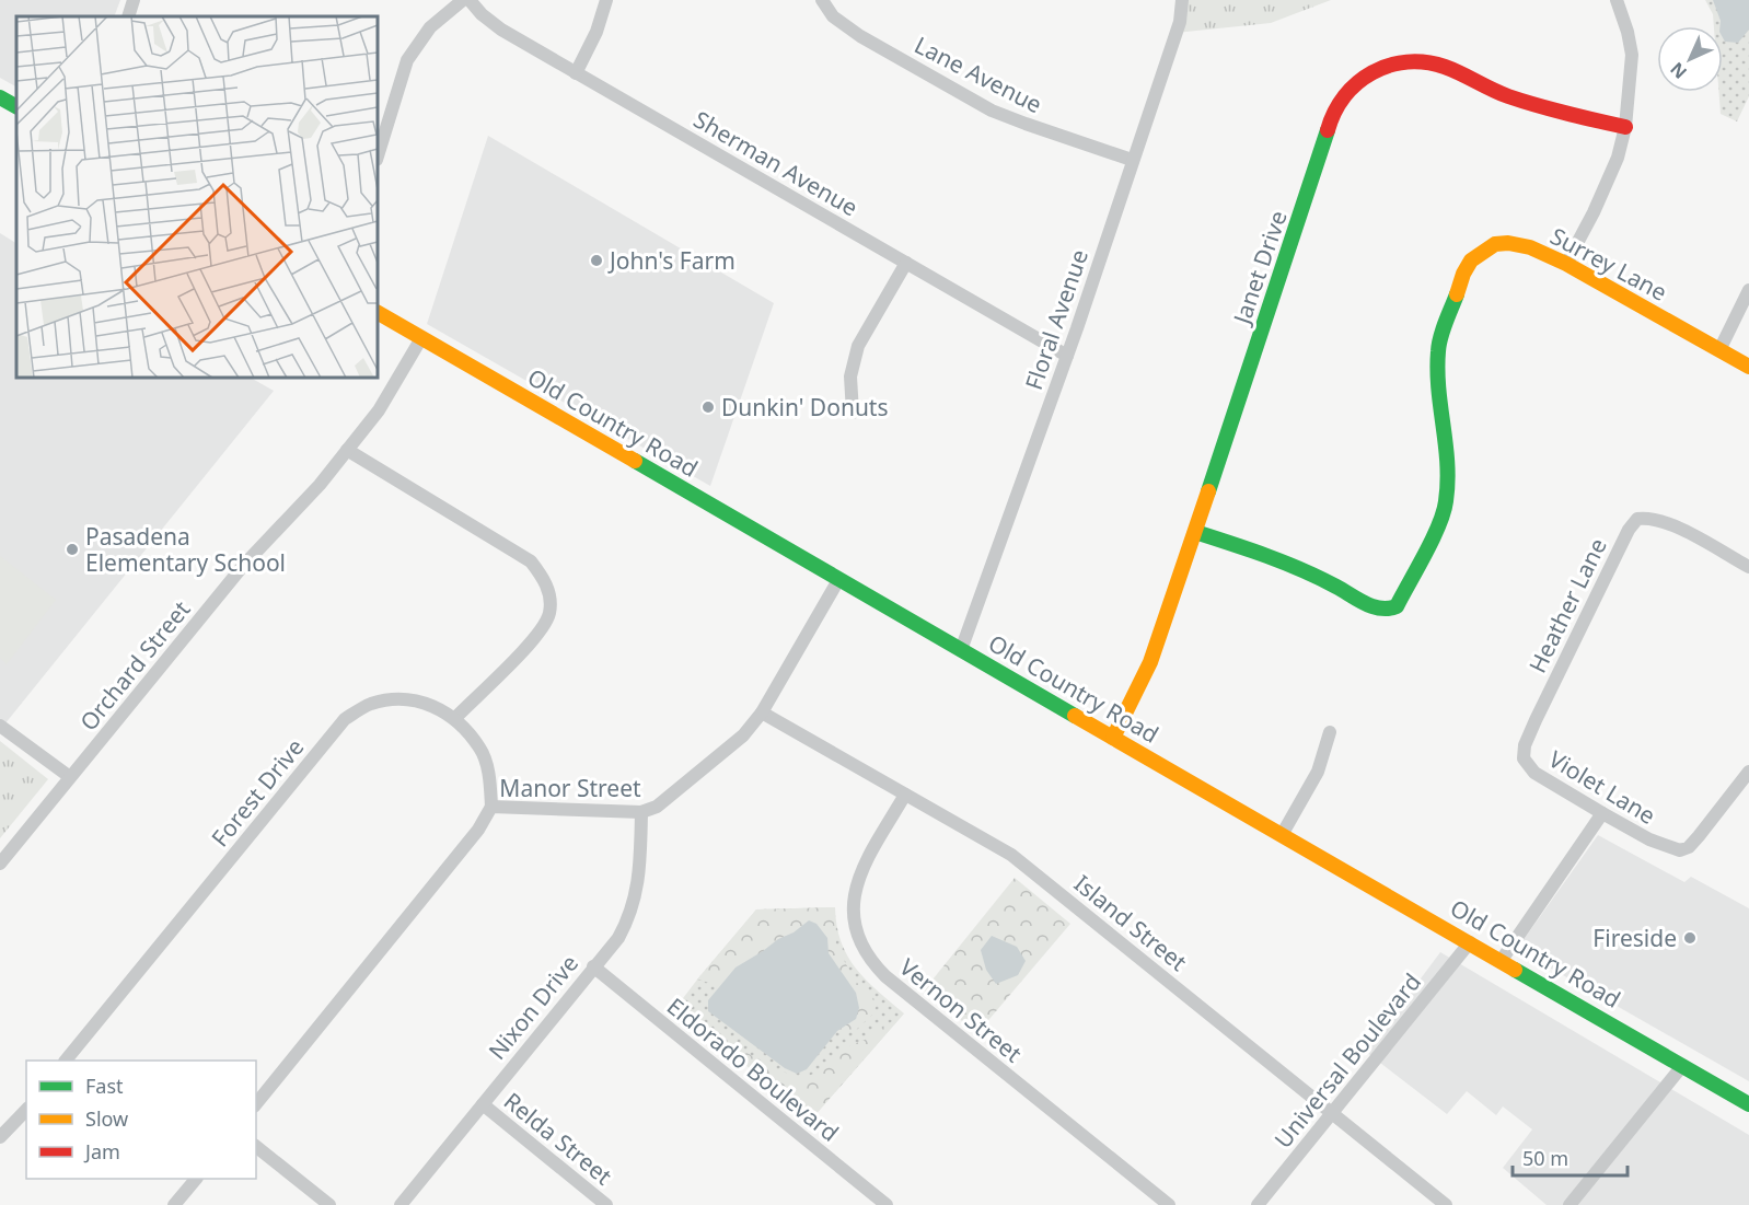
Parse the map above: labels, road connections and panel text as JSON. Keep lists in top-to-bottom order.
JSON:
{
  "streets": {
    "street": [
      "Lane Avenue",
      "Sherman Avenue",
      "Surrey Lane",
      "Janet Drive",
      "Floral Avenue",
      "Old Country Road",
      "Heather Lane",
      "Orchard Street",
      "Violet Lane",
      "Manor Street",
      "Forest Drive",
      "Island Street",
      "Nixon Drive",
      "Vernon Street",
      "Universal Boulevard",
      "Eldorado Boulevard",
      "Relda Street"
    ]
  },
  "crossings": [
    ["Lane Avenue", "Floral Avenue"],
    ["Sherman Avenue", "Floral Avenue"],
    ["Surrey Lane", "Janet Drive"],
    ["Janet Drive", "Old Country Road"],
    ["Floral Avenue", "Old Country Road"],
    ["Old Country Road", "Orchard Street"],
    ["Old Country Road", "Manor Street"],
    ["Old Country Road", "Universal Boulevard"],
    ["Heather Lane", "Violet Lane"],
    ["Manor Street", "Forest Drive"],
    ["Manor Street", "Island Street"],
    ["Manor Street", "Nixon Drive"],
    ["Island Street", "Vernon Street"],
    ["Island Street", "Universal Boulevard"],
    ["Nixon Drive", "Eldorado Boulevard"],
    ["Nixon Drive", "Relda Street"]
  ],
  "places": [
    "John's Farm",
    "Dunkin' Donuts",
    "Pasadena Elementary School",
    "Fireside"
  ],
  "legend": ["Fast", "Slow", "Jam"],
  "scale_bar": "50 m",
  "north": "bottom left"
}
